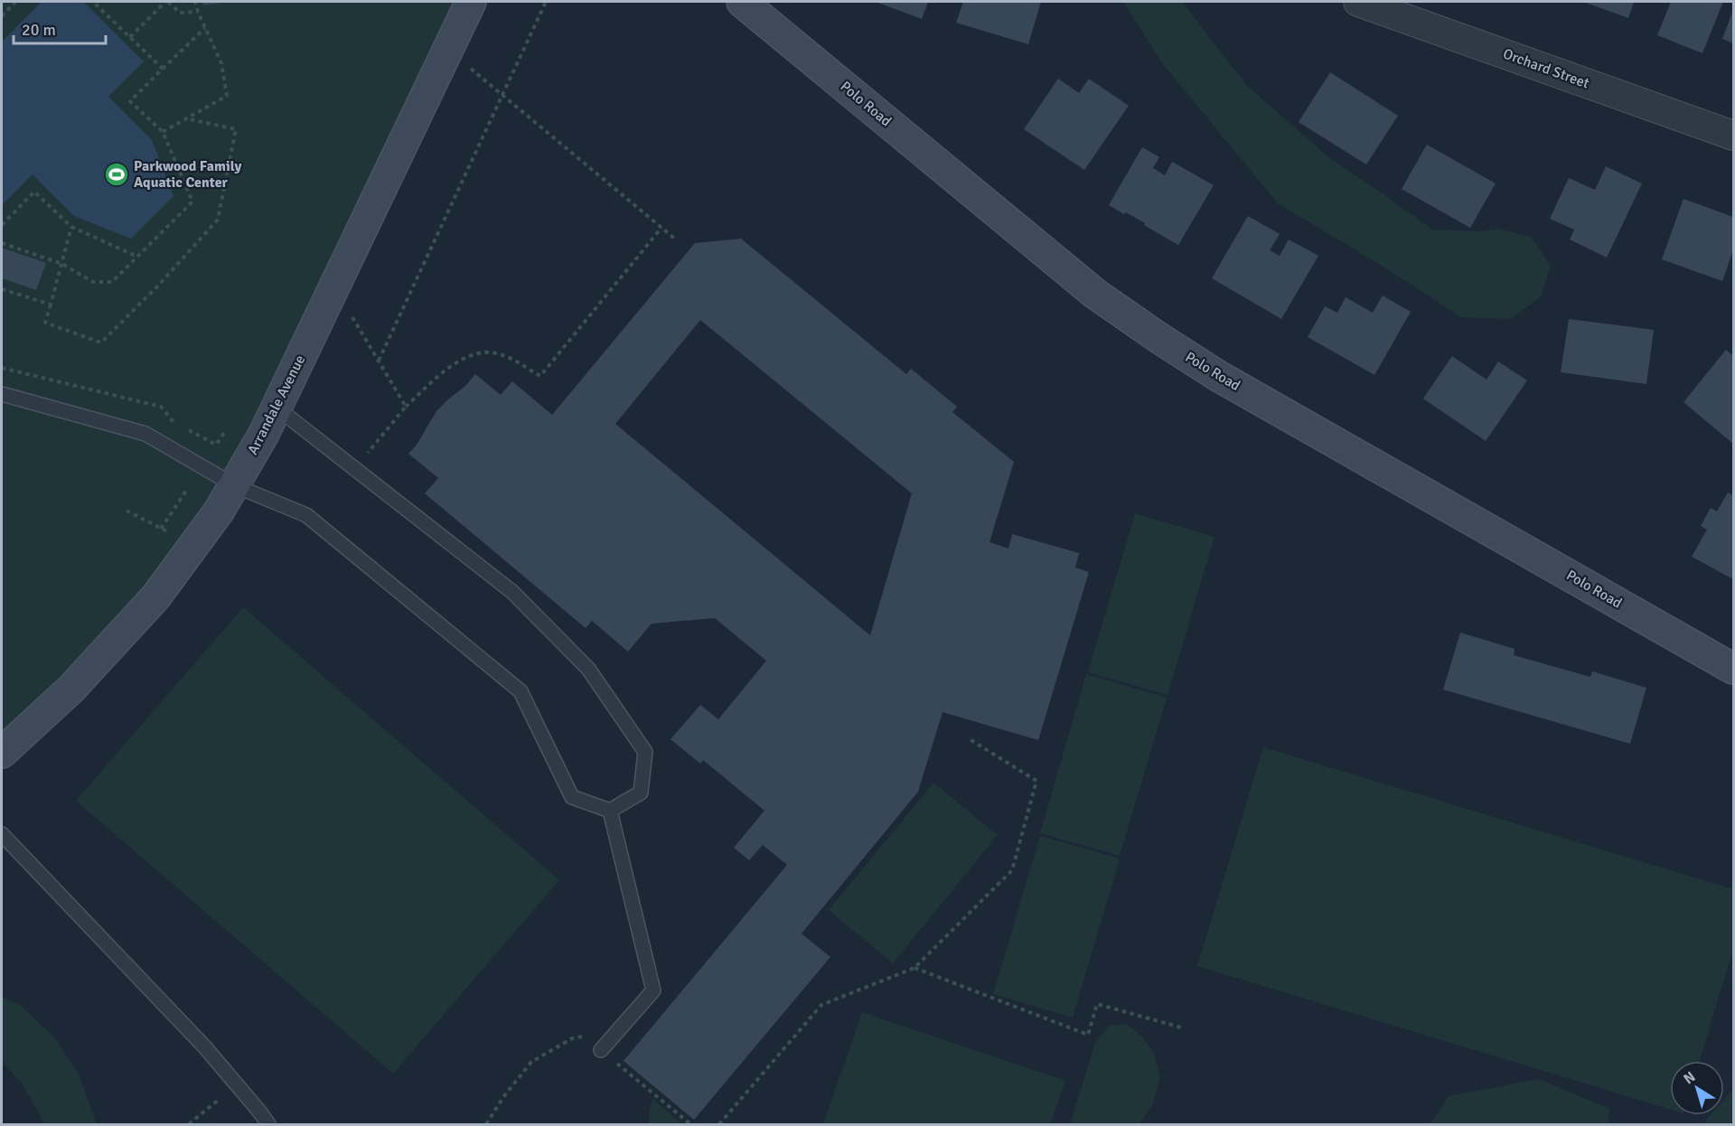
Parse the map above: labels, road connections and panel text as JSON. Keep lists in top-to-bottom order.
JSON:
{
  "streets": {
    "street": ["Orchard Street", "Polo Road", "Arrandale Avenue"]
  },
  "places": {
    "sports": ["Parkwood Family Aquatic Center"]
  },
  "scale_bar": "20 m",
  "north": "top left"
}
